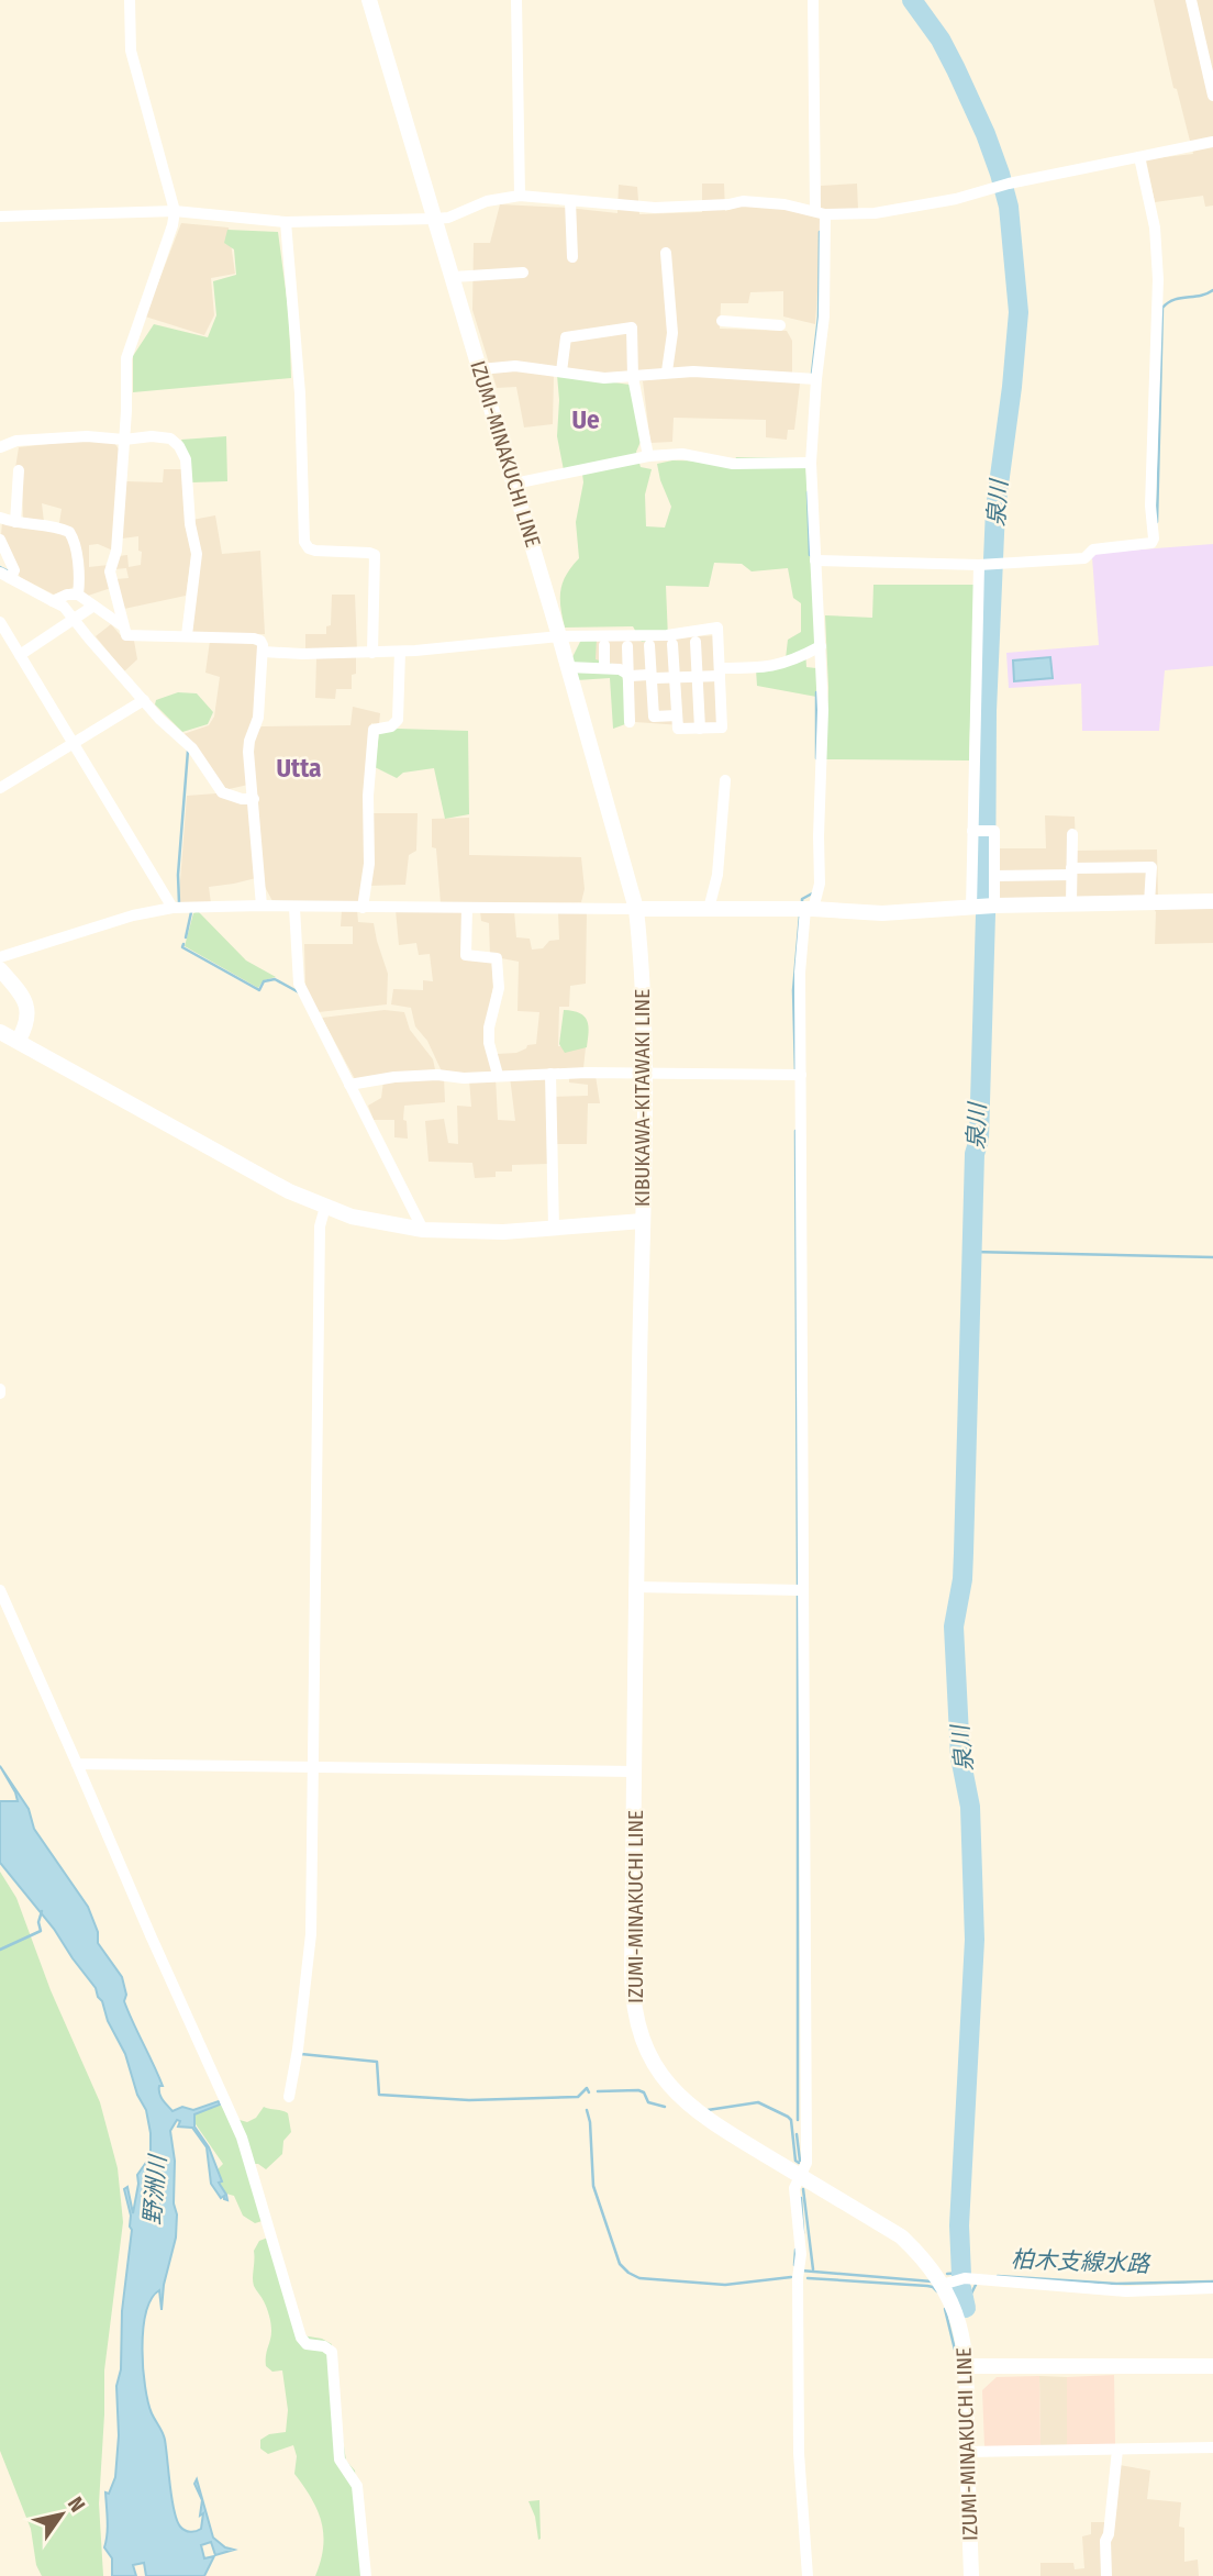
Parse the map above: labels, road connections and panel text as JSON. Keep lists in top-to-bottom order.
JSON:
{
  "streets": {
    "main road": ["IZUMI-MINAKUCHI LINE", "KIBUKAWA-KITAWAKI LINE"]
  },
  "crossings": [
    ["IZUMI-MINAKUCHI LINE", "KIBUKAWA-KITAWAKI LINE"]
  ],
  "districts": ["Ue", "Utta"],
  "water": ["泉川", "野洲川", "柏木支線水路"],
  "north": "top right"
}
